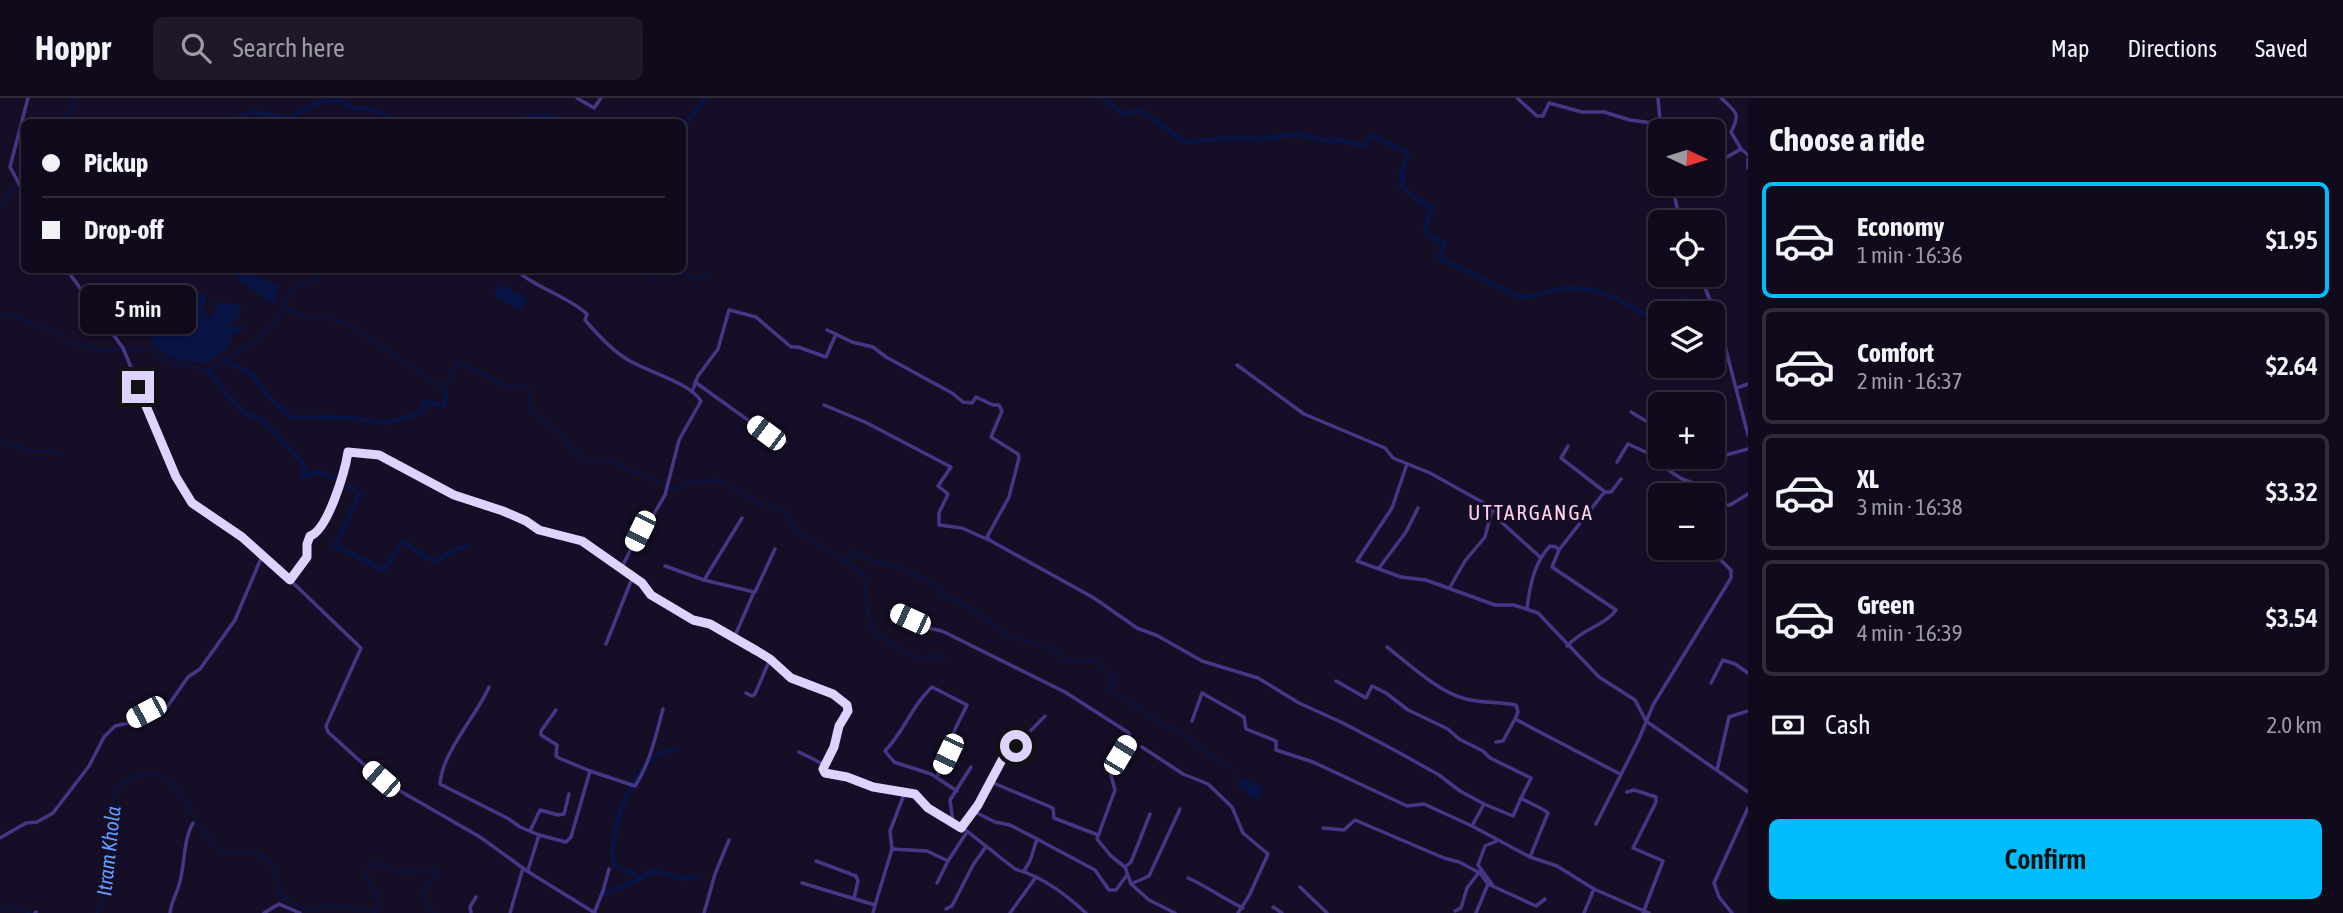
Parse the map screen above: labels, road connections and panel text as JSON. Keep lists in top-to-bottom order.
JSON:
{
  "districts": ["UTTARGANGA"],
  "water": ["Itram Khola"],
  "north": "right",
  "page": {
    "header": "Hoppr",
    "search": "Search here",
    "nav": ["Map", "Directions", "Saved"],
    "heading": "Choose a ride",
    "map_buttons": ["+", "−"],
    "banner": ["Pickup", "Drop-off"],
    "list": [
      {
        "name": "Economy",
        "note": "1 min · 16:36",
        "value": "$1.95"
      },
      {
        "name": "Comfort",
        "note": "2 min · 16:37",
        "value": "$2.64"
      },
      {
        "name": "XL",
        "note": "3 min · 16:38",
        "value": "$3.32"
      },
      {
        "name": "Green",
        "note": "4 min · 16:39",
        "value": "$3.54"
      }
    ],
    "bubble": "5 min",
    "pay": ["Cash", "2.0 km"],
    "buttons": "Confirm"
  }
}
